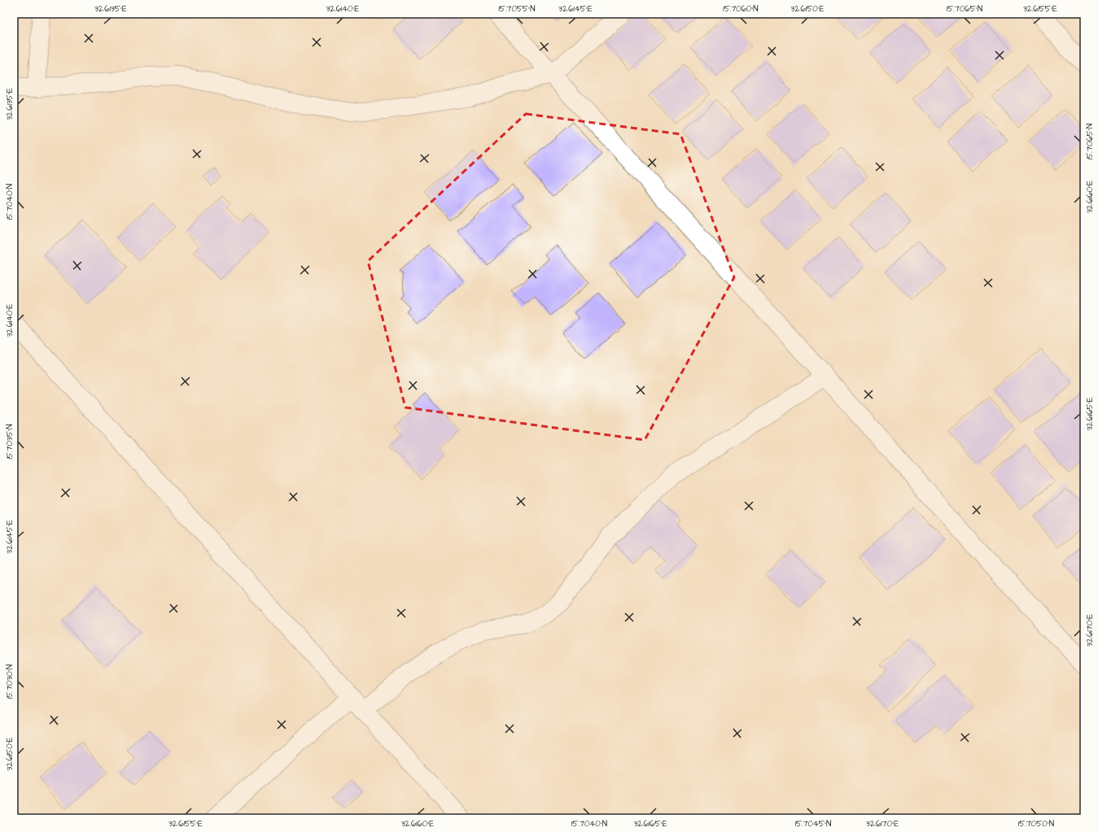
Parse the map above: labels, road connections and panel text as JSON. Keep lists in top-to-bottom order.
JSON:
{
  "coordinates": [
    "32.6135°E",
    "32.6140°E",
    "15.7055°N",
    "32.6145°E",
    "15.7060°N",
    "32.6150°E",
    "15.7065°N",
    "32.6155°E",
    "32.6160°E",
    "15.7040°N",
    "32.6165°E",
    "15.7035°N",
    "32.6170°E",
    "15.7030°N",
    "15.7045°N",
    "15.7050°N"
  ]
}
